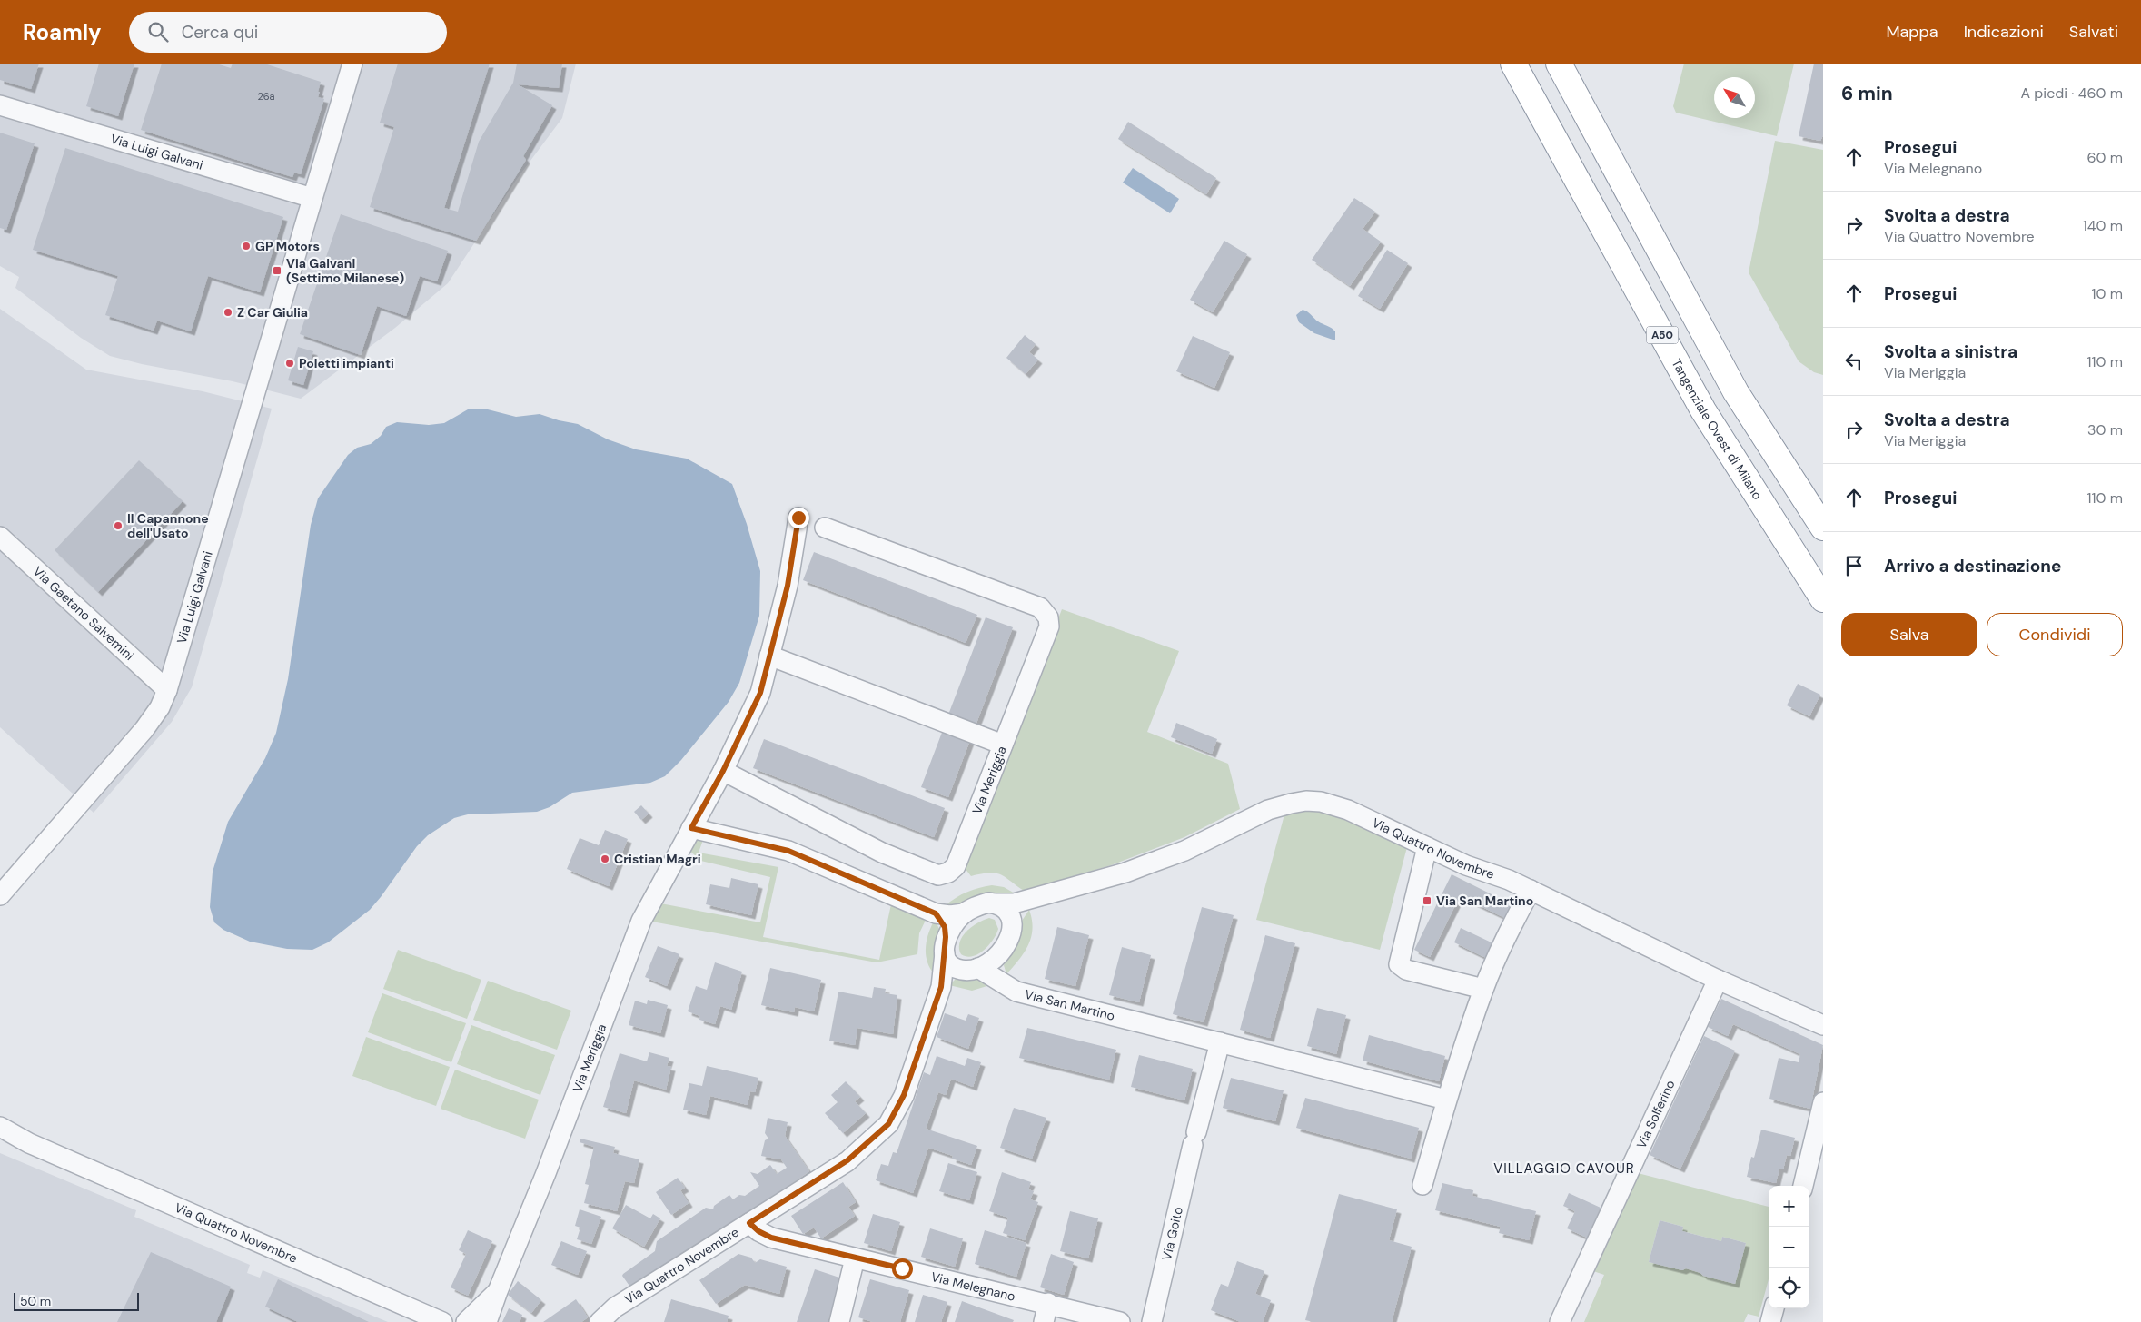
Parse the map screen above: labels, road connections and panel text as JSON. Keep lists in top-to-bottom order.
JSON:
{
  "streets": {
    "highway": ["A50", "Tangenziale Ovest di Milano"],
    "street": [
      "Via Luigi Galvani",
      "Via Gaetano Salvemini",
      "Via Meriggia",
      "Via Quattro Novembre",
      "Via San Martino",
      "Via Solferino",
      "Via Goito",
      "Via Melegnano"
    ]
  },
  "crossings": [
    ["Via Luigi Galvani", "Via Gaetano Salvemini"],
    ["Via Quattro Novembre", "Via San Martino"],
    ["Via Quattro Novembre", "Via Solferino"],
    ["Via Quattro Novembre", "Via Melegnano"],
    ["Via San Martino", "Via Goito"]
  ],
  "districts": ["VILLAGGIO CAVOUR"],
  "places": {
    "other": [
      "GP Motors",
      "Z Car Giulia",
      "Poletti impianti",
      "Il Capannone dell'Usato",
      "Cristian Magri"
    ],
    "transit": ["Via Galvani (Settimo Milanese)", "Via San Martino"]
  },
  "house_numbers": ["26a"],
  "scale_bar": "50 m",
  "north": "top left",
  "page": {
    "header": "Roamly",
    "search": "Cerca qui",
    "nav": ["Mappa", "Indicazioni", "Salvati"],
    "heading": ["6 min", "A piedi · 460 m"],
    "list": [
      ["Prosegui", "Via Melegnano", "60 m"],
      ["Svolta a destra", "Via Quattro Novembre", "140 m"],
      ["Prosegui", "10 m"],
      ["Svolta a sinistra", "Via Meriggia", "110 m"],
      ["Svolta a destra", "Via Meriggia", "30 m"],
      ["Prosegui", "110 m"],
      "Arrivo a destinazione"
    ],
    "buttons": ["Salva", "Condividi"],
    "map_buttons": ["+", "−"],
    "scale": "50 m"
  }
}
